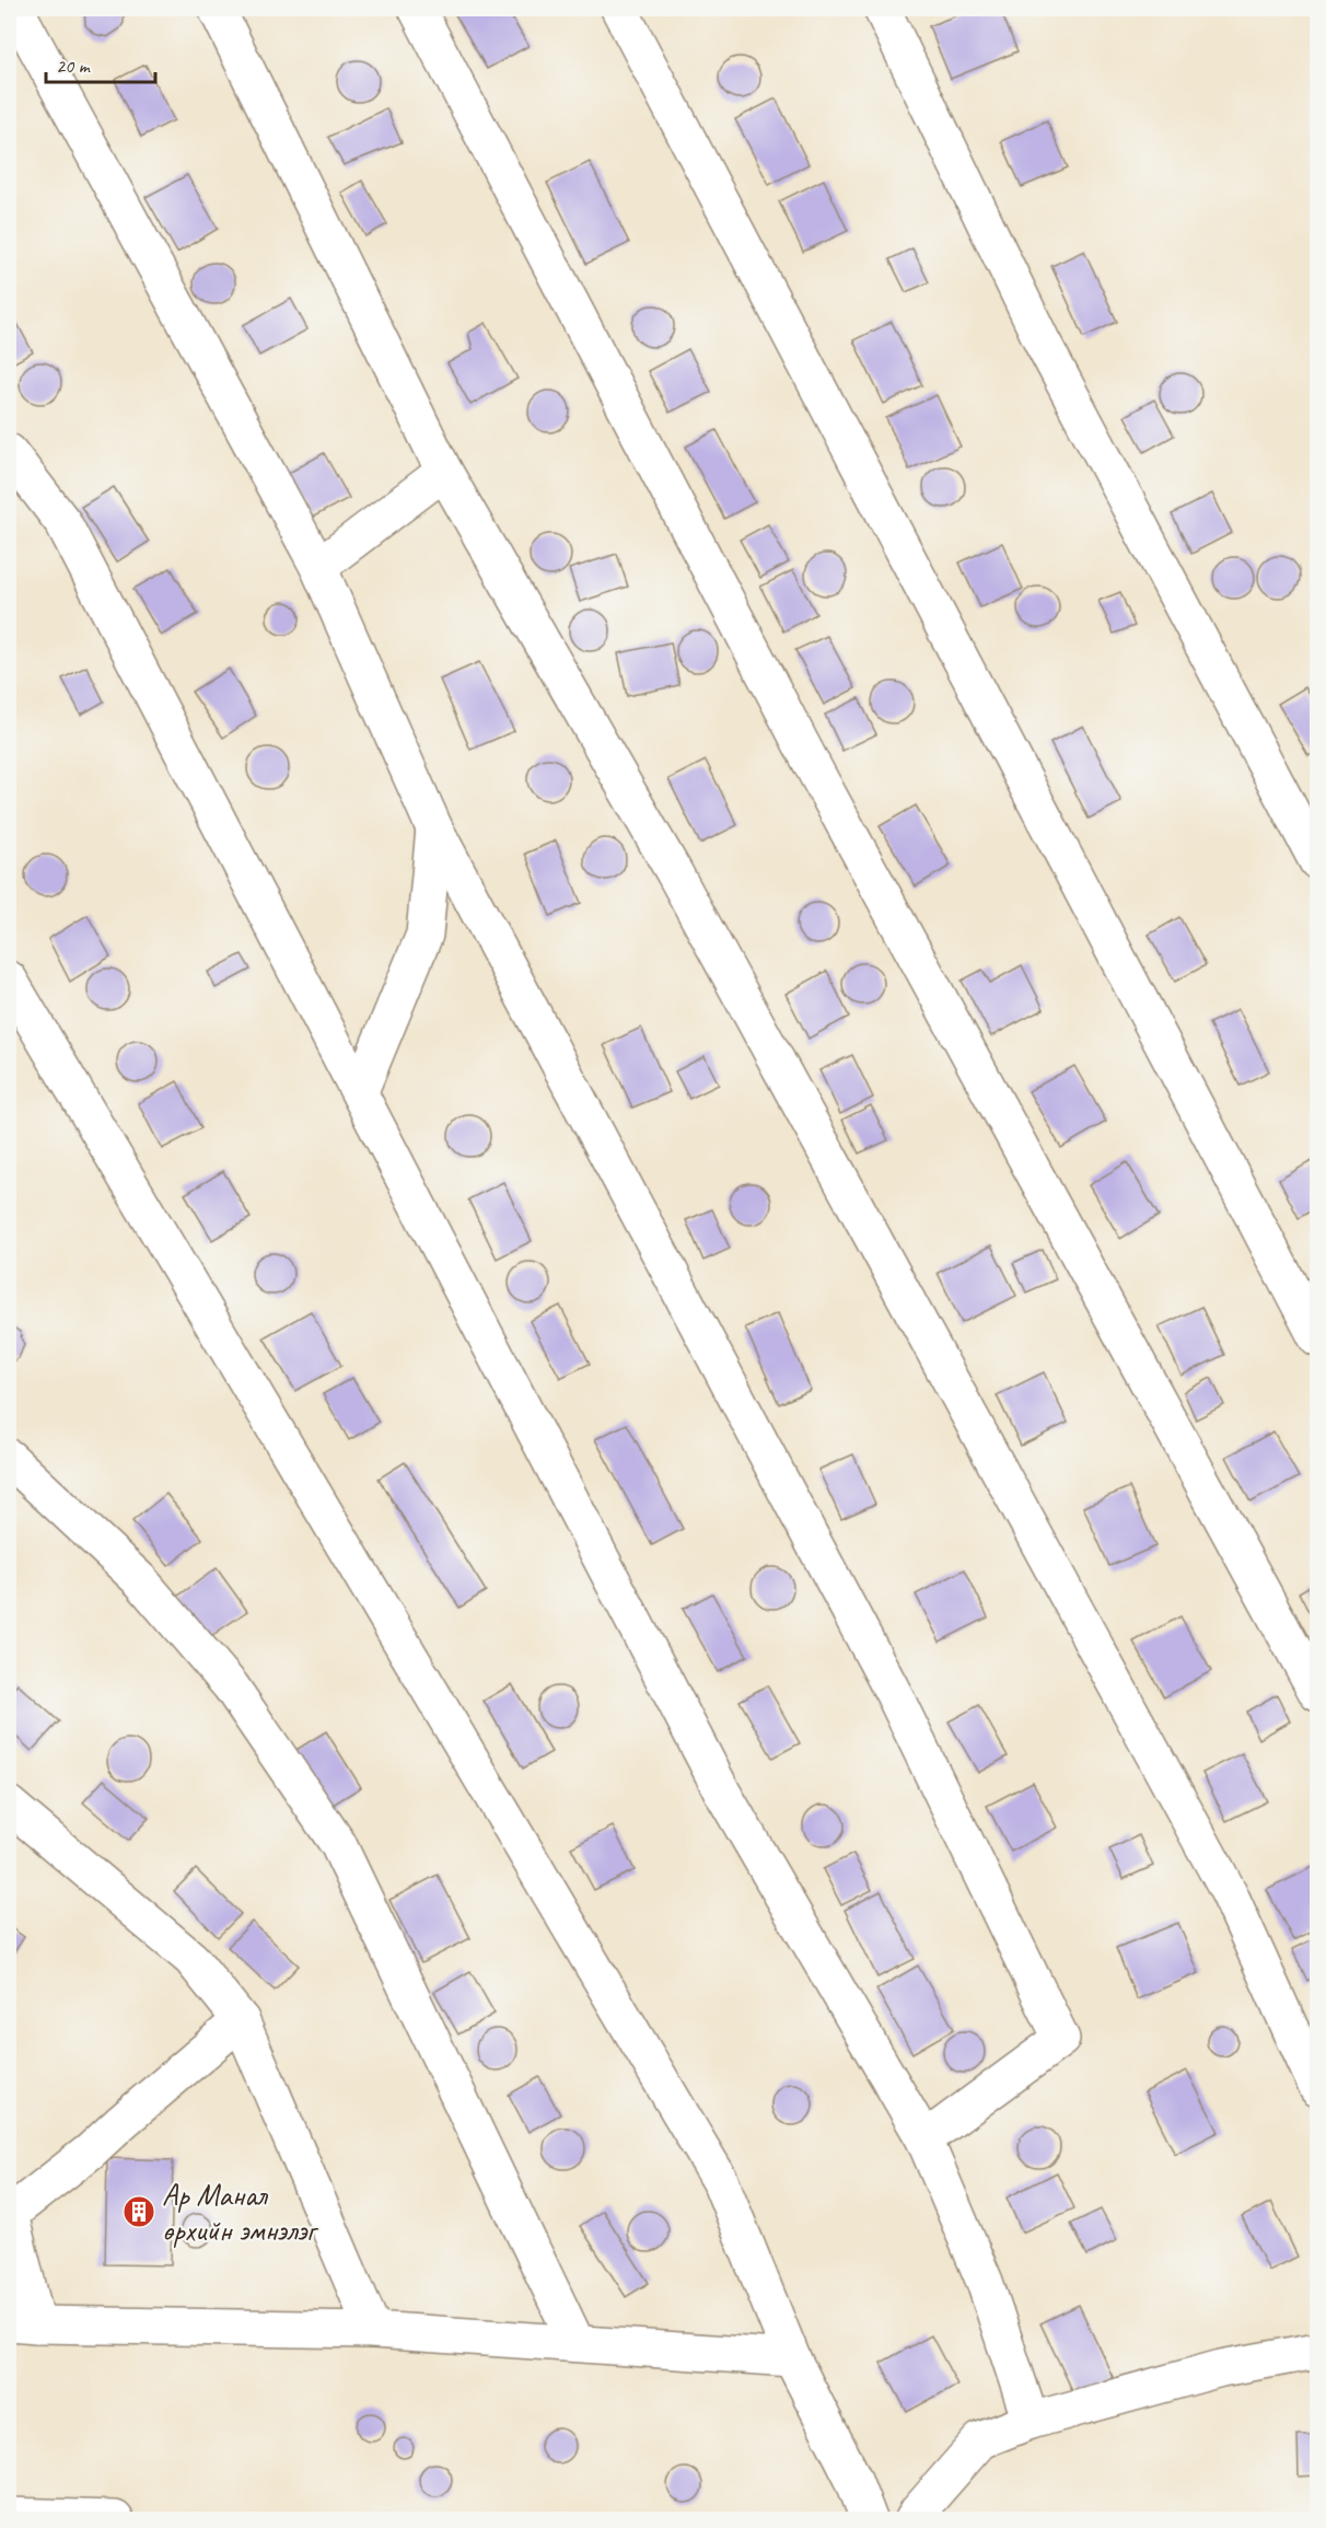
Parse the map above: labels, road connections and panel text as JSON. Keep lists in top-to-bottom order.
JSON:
{
  "places": {
    "building": ["Ар Манал өрхийн эмнэлэг"]
  },
  "scale_bar": "20 m"
}
